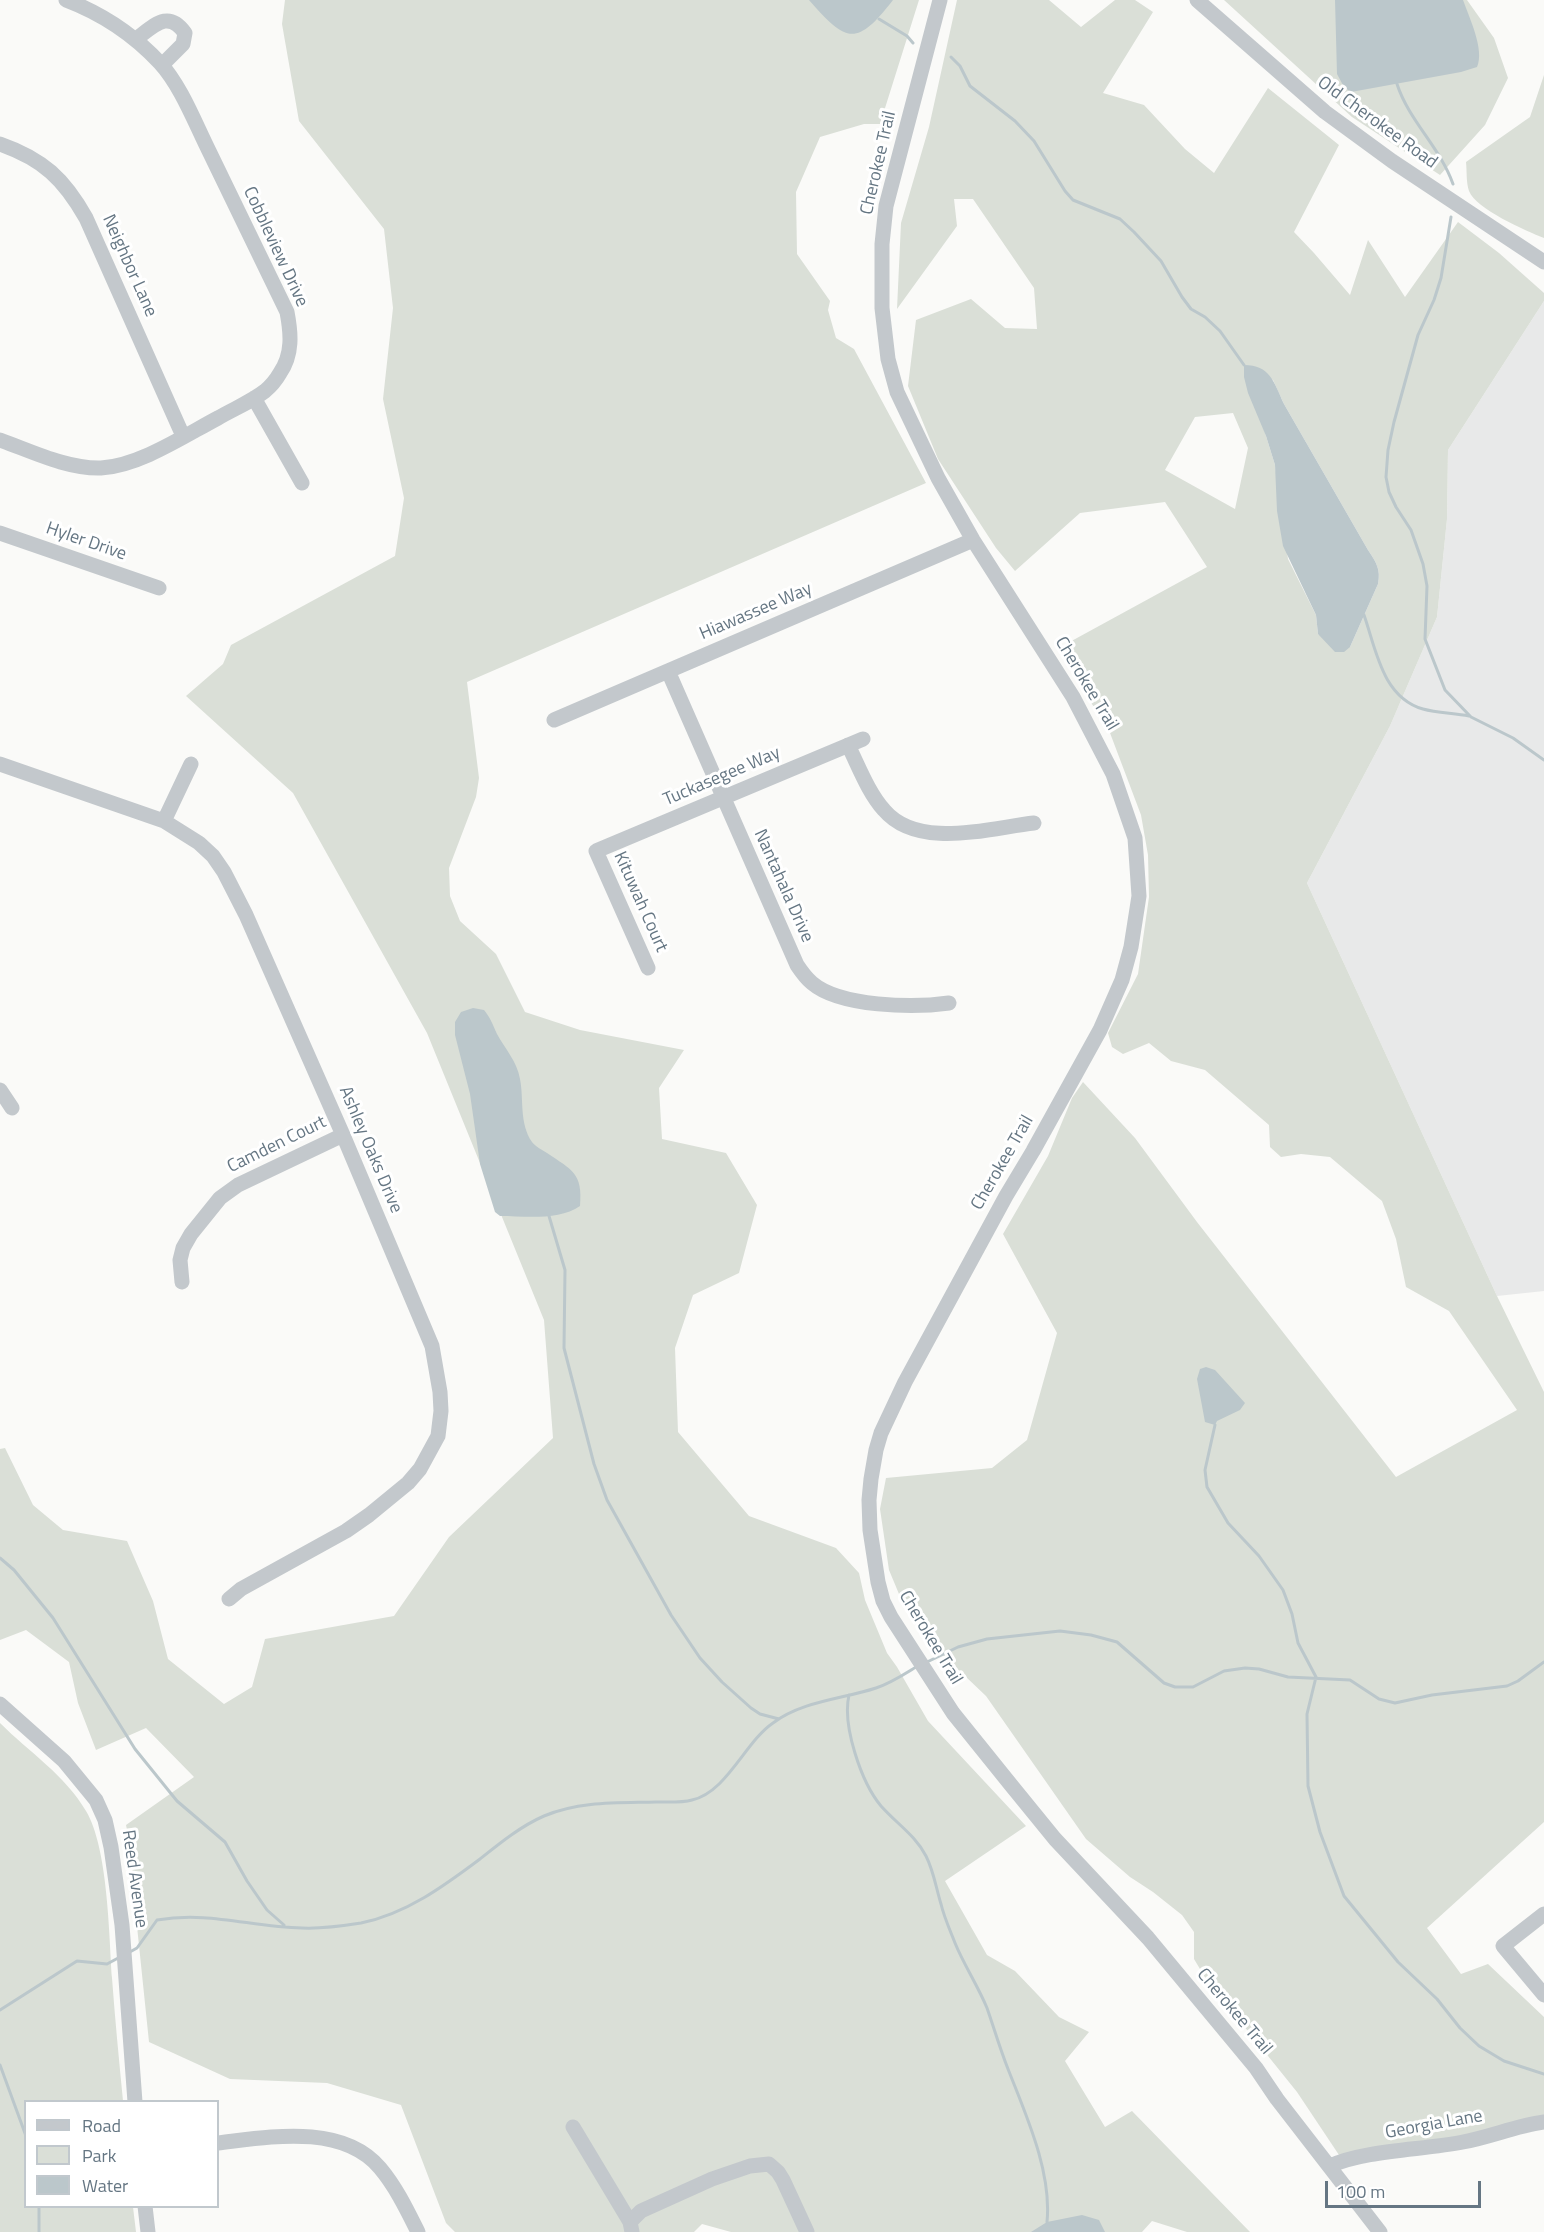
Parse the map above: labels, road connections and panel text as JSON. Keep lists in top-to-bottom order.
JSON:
{
  "streets": {
    "street": [
      "Old Cherokee Road",
      "Cherokee Trail",
      "Cobbleview Drive",
      "Neighbor Lane",
      "Hyler Drive",
      "Hiawassee Way",
      "Tuckasegee Way",
      "Nantahala Drive",
      "Kituwah Court",
      "Camden Court",
      "Ashley Oaks Drive",
      "Reed Avenue",
      "Georgia Lane"
    ]
  },
  "crossings": [
    ["Cherokee Trail", "Hiawassee Way"],
    ["Cherokee Trail", "Georgia Lane"],
    ["Cobbleview Drive", "Neighbor Lane"],
    ["Hiawassee Way", "Nantahala Drive"],
    ["Tuckasegee Way", "Nantahala Drive"],
    ["Tuckasegee Way", "Kituwah Court"],
    ["Camden Court", "Ashley Oaks Drive"]
  ],
  "legend": ["Road", "Park", "Water"],
  "scale_bar": "100 m"
}
